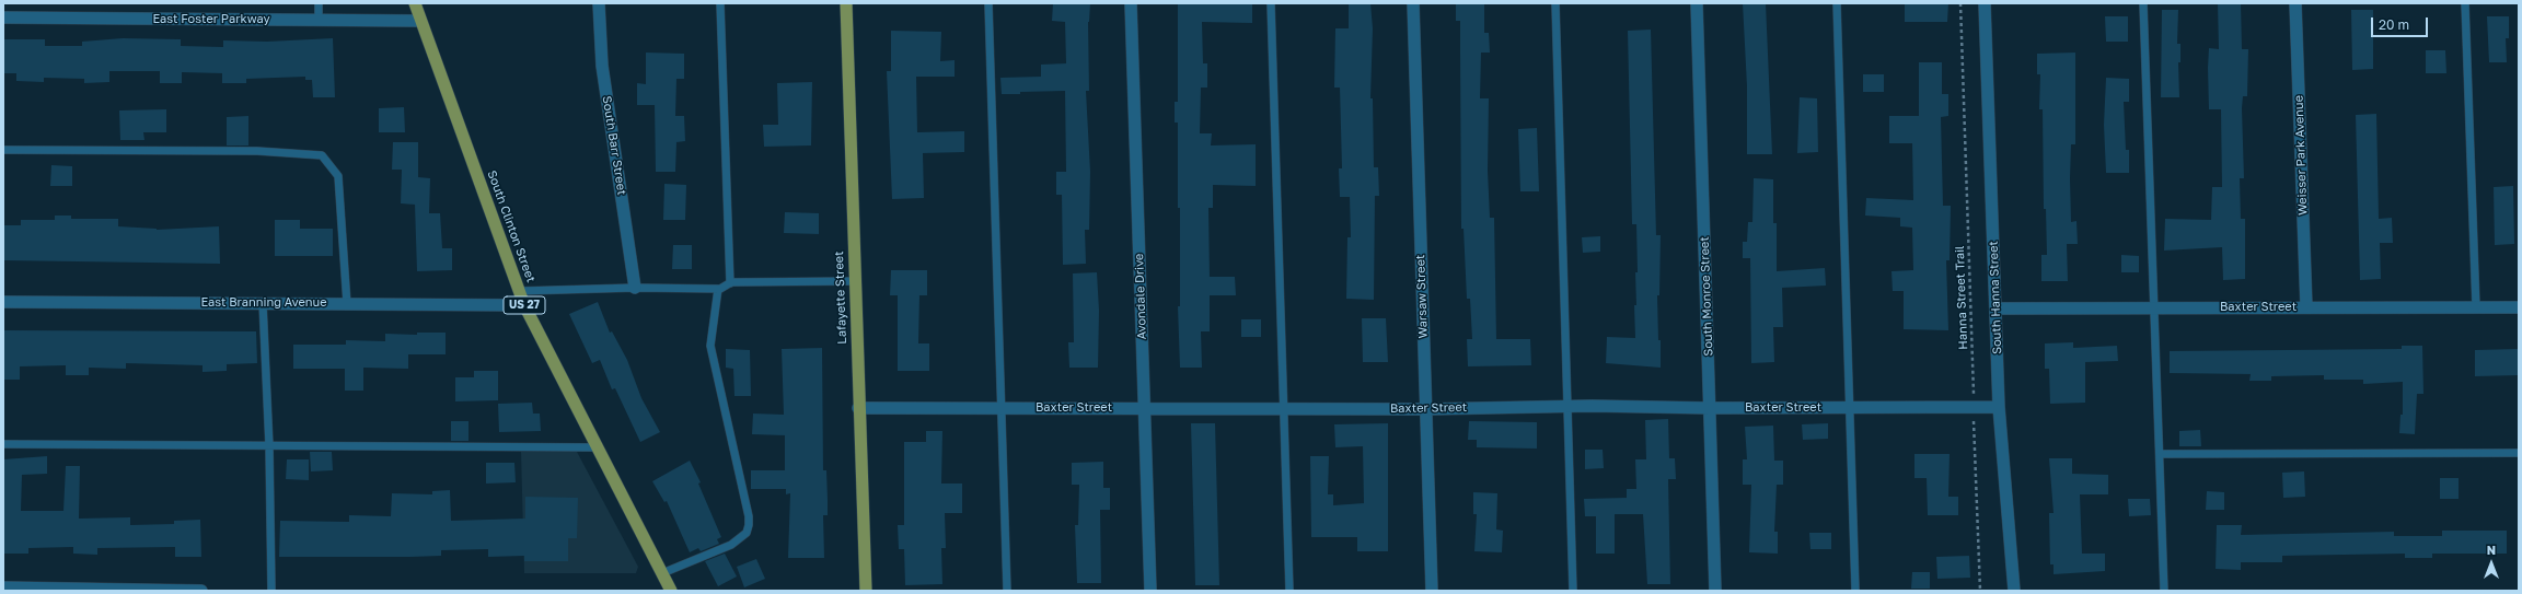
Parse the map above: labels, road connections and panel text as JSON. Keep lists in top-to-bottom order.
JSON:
{
  "streets": {
    "highway": ["South Clinton Street", "Lafayette Street", "US 27"],
    "street": [
      "East Foster Parkway",
      "South Barr Street",
      "Weisser Park Avenue",
      "Avondale Drive",
      "Warsaw Street",
      "South Monroe Street",
      "South Hanna Street",
      "East Branning Avenue",
      "Baxter Street"
    ],
    "path": ["Hanna Street Trail"]
  },
  "crossings": [
    ["East Foster Parkway", "South Clinton Street"],
    ["Weisser Park Avenue", "Baxter Street"],
    ["South Clinton Street", "East Branning Avenue"],
    ["Avondale Drive", "Baxter Street"],
    ["Warsaw Street", "Baxter Street"],
    ["South Monroe Street", "Baxter Street"],
    ["Lafayette Street", "Baxter Street"],
    ["Hanna Street Trail", "Baxter Street"],
    ["South Hanna Street", "Baxter Street"]
  ],
  "scale_bar": "20 m",
  "north": "top"
}
